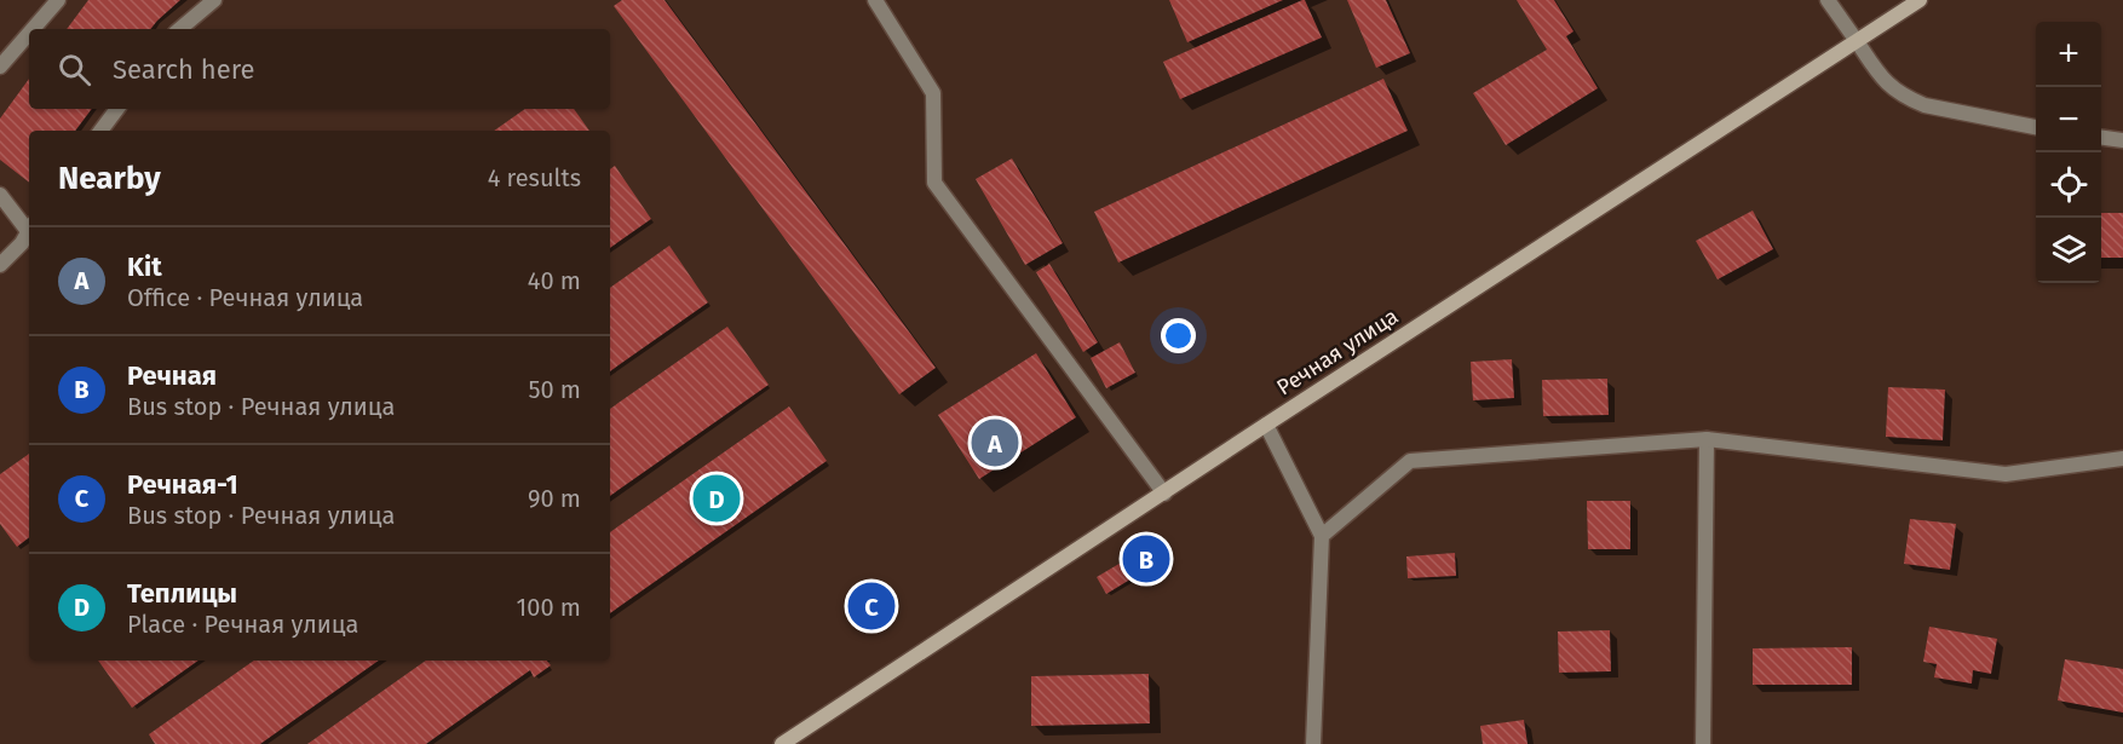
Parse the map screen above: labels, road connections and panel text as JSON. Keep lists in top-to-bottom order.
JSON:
{
  "streets": {
    "main road": ["Речная улица"]
  },
  "page": {
    "map_buttons": ["+", "−"],
    "search": "Search here",
    "heading": ["Nearby", "4 results"],
    "list": [
      {
        "mark": "A",
        "name": "Kit",
        "note": "Office · Речная улица",
        "value": "40 m"
      },
      {
        "mark": "B",
        "name": "Речная",
        "note": "Bus stop · Речная улица",
        "value": "50 m"
      },
      {
        "mark": "C",
        "name": "Речная-1",
        "note": "Bus stop · Речная улица",
        "value": "90 m"
      },
      {
        "mark": "D",
        "name": "Теплицы",
        "note": "Place · Речная улица",
        "value": "100 m"
      }
    ],
    "pins": [
      "A",
      "D",
      "B",
      "C"
    ]
  }
}
